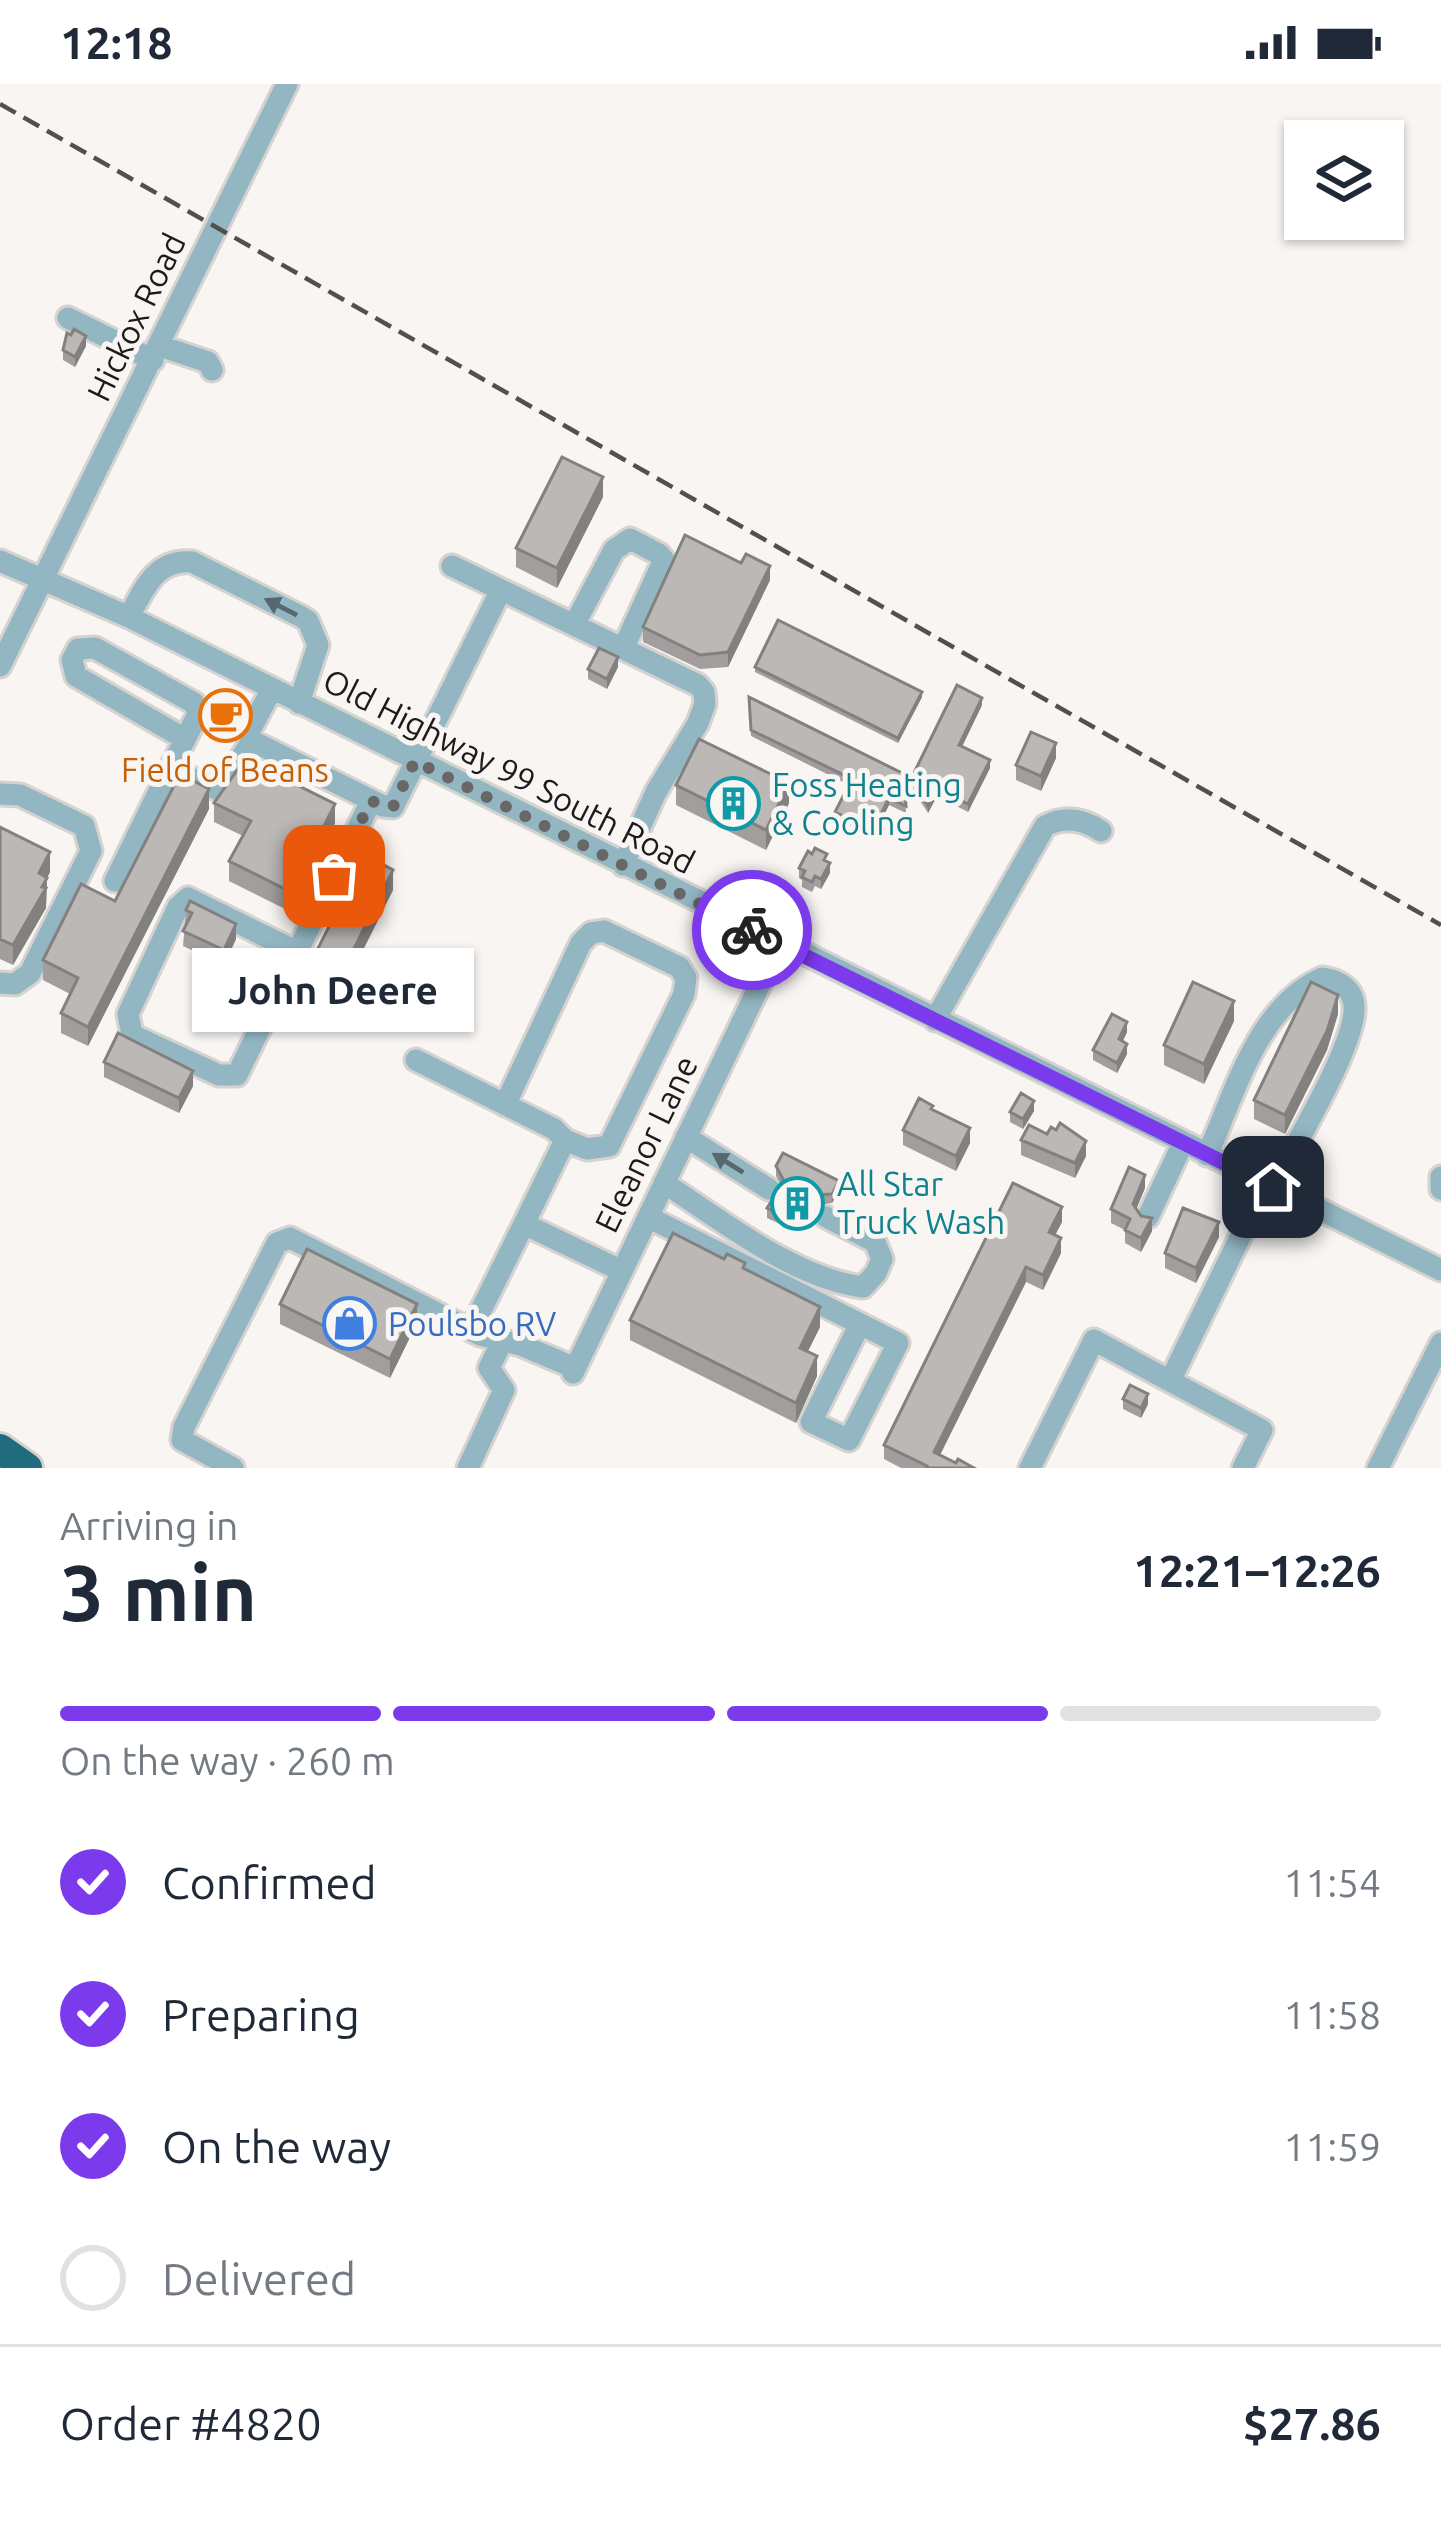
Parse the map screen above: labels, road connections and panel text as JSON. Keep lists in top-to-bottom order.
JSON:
{
  "streets": {
    "street": ["Hickox Road", "Old Highway 99 South Road", "Eleanor Lane"]
  },
  "crossings": [
    ["Hickox Road", "Old Highway 99 South Road"],
    ["Old Highway 99 South Road", "Eleanor Lane"]
  ],
  "places": {
    "cafe": ["Field of Beans"],
    "building": ["Foss Heating & Cooling", "All Star Truck Wash"],
    "other": ["John Deere"],
    "shop": ["Poulsbo RV"]
  },
  "page": {
    "status": "12:18",
    "bubble": "John Deere",
    "heading": ["3 min", "Arriving in", "12:21–12:26"],
    "panel": ["Order #4820", "$27.86"],
    "bar": "On the way · 260 m",
    "list": [
      ["Confirmed", "11:54"],
      ["Preparing", "11:58"],
      ["On the way", "11:59"],
      "Delivered"
    ]
  }
}
